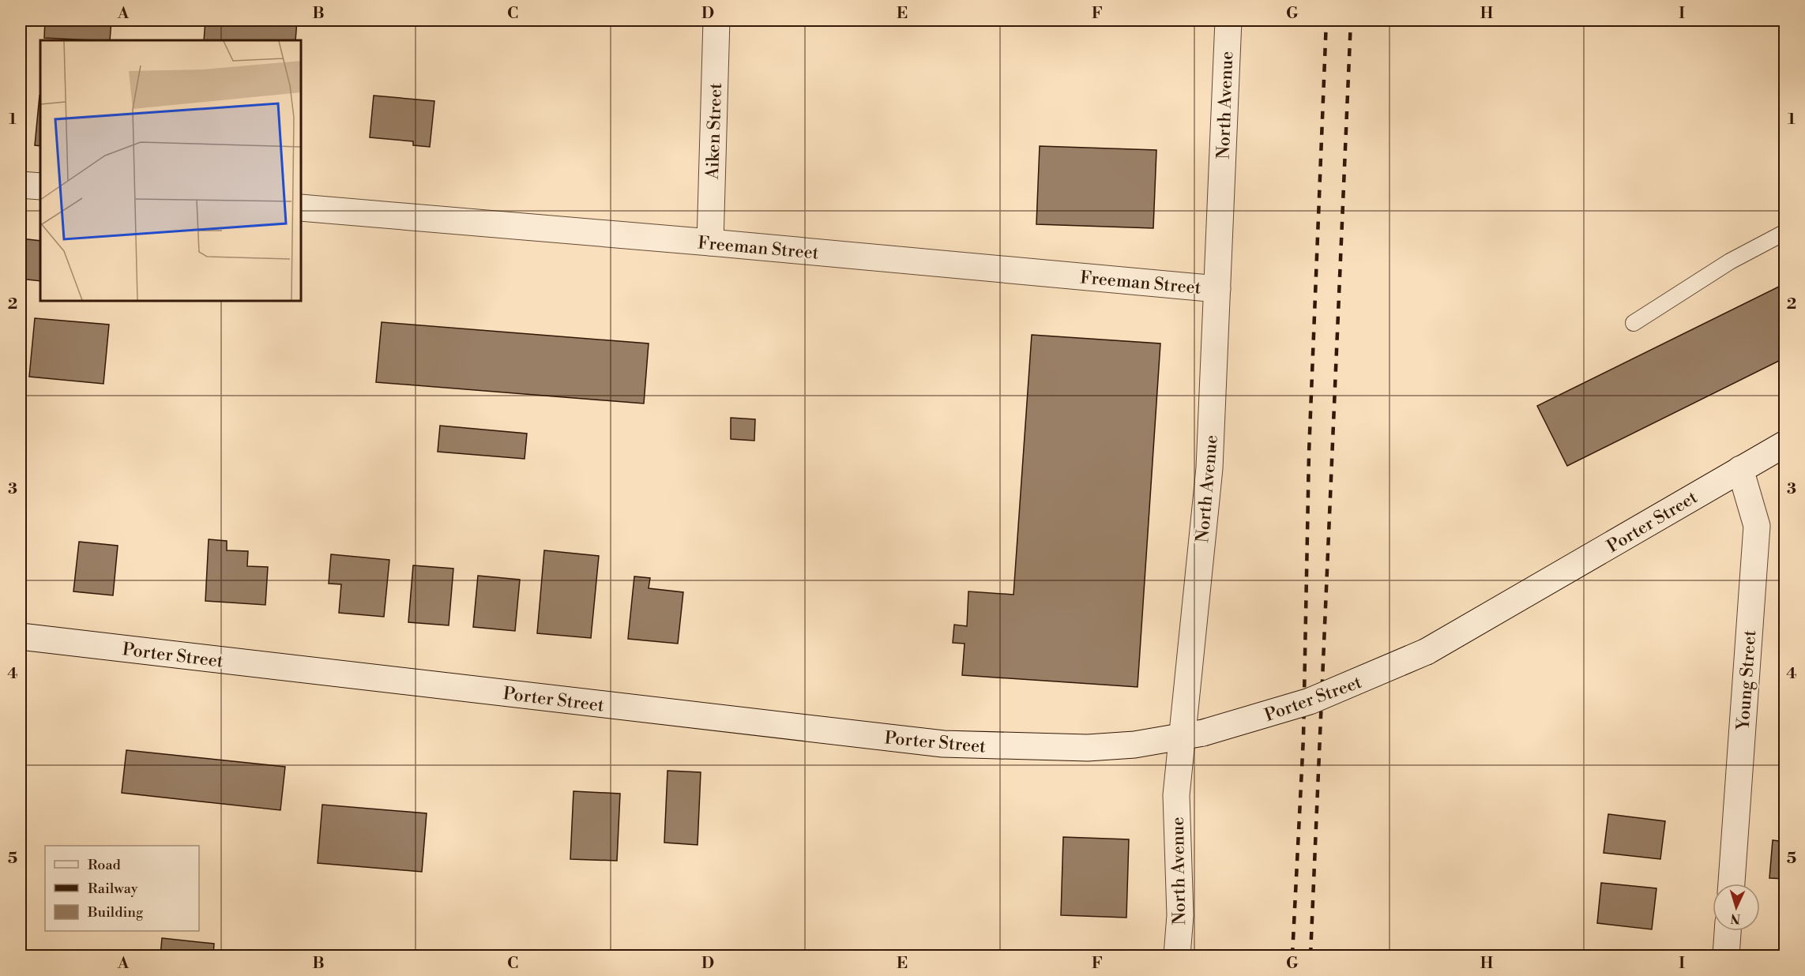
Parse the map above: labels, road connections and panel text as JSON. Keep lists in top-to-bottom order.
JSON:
{
  "streets": {
    "street": [
      "North Avenue",
      "Aiken Street",
      "Freeman Street",
      "Porter Street",
      "Young Street"
    ]
  },
  "crossings": [
    ["North Avenue", "Freeman Street"],
    ["North Avenue", "Porter Street"],
    ["Aiken Street", "Freeman Street"],
    ["Porter Street", "Young Street"]
  ],
  "legend": ["Road", "Railway", "Building"],
  "north": "bottom",
  "grid": {
    "columns": [
      "A",
      "B",
      "C",
      "D",
      "E",
      "F",
      "G",
      "H",
      "I"
    ],
    "rows": [
      "1",
      "2",
      "3",
      "4",
      "5"
    ]
  }
}
